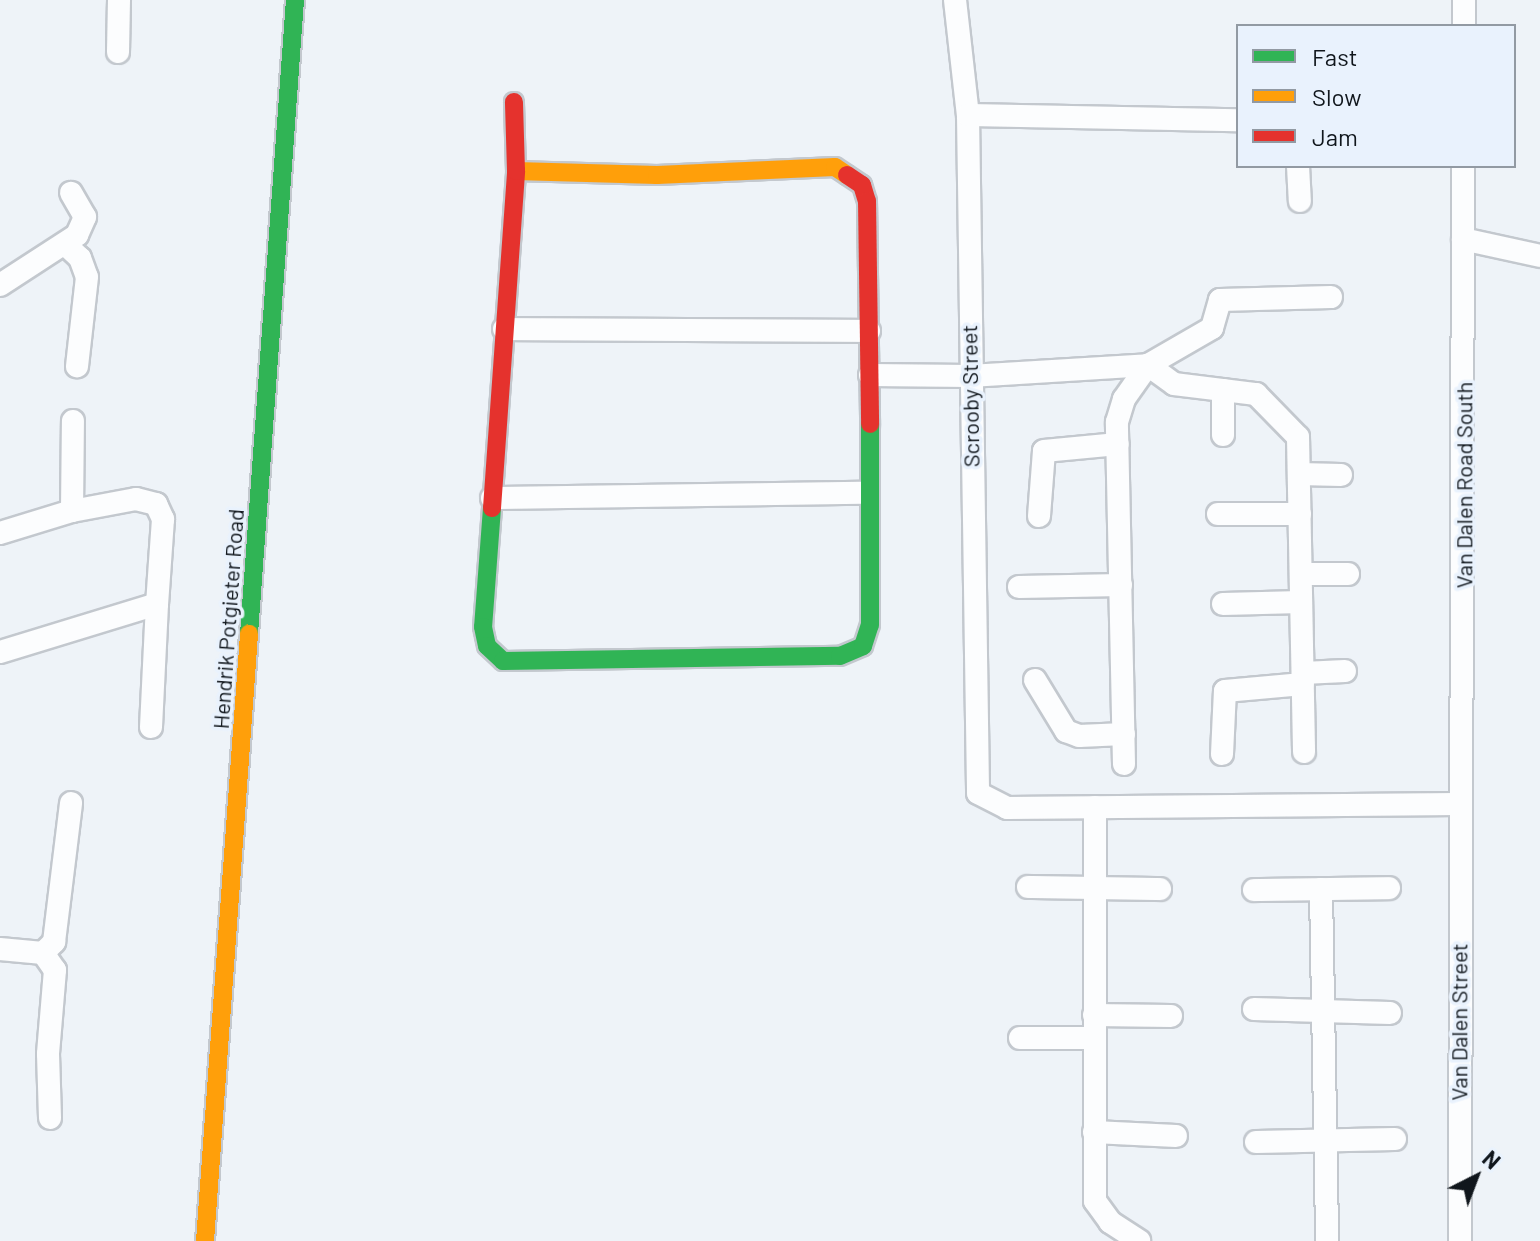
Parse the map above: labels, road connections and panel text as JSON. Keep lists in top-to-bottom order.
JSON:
{
  "streets": {
    "street": [
      "Scrooby Street",
      "Van Dalen Road South",
      "Hendrik Potgieter Road",
      "Van Dalen Street"
    ]
  },
  "crossings": [
    ["Van Dalen Road South", "Van Dalen Street"]
  ],
  "legend": ["Fast", "Slow", "Jam"],
  "north": "top right"
}
